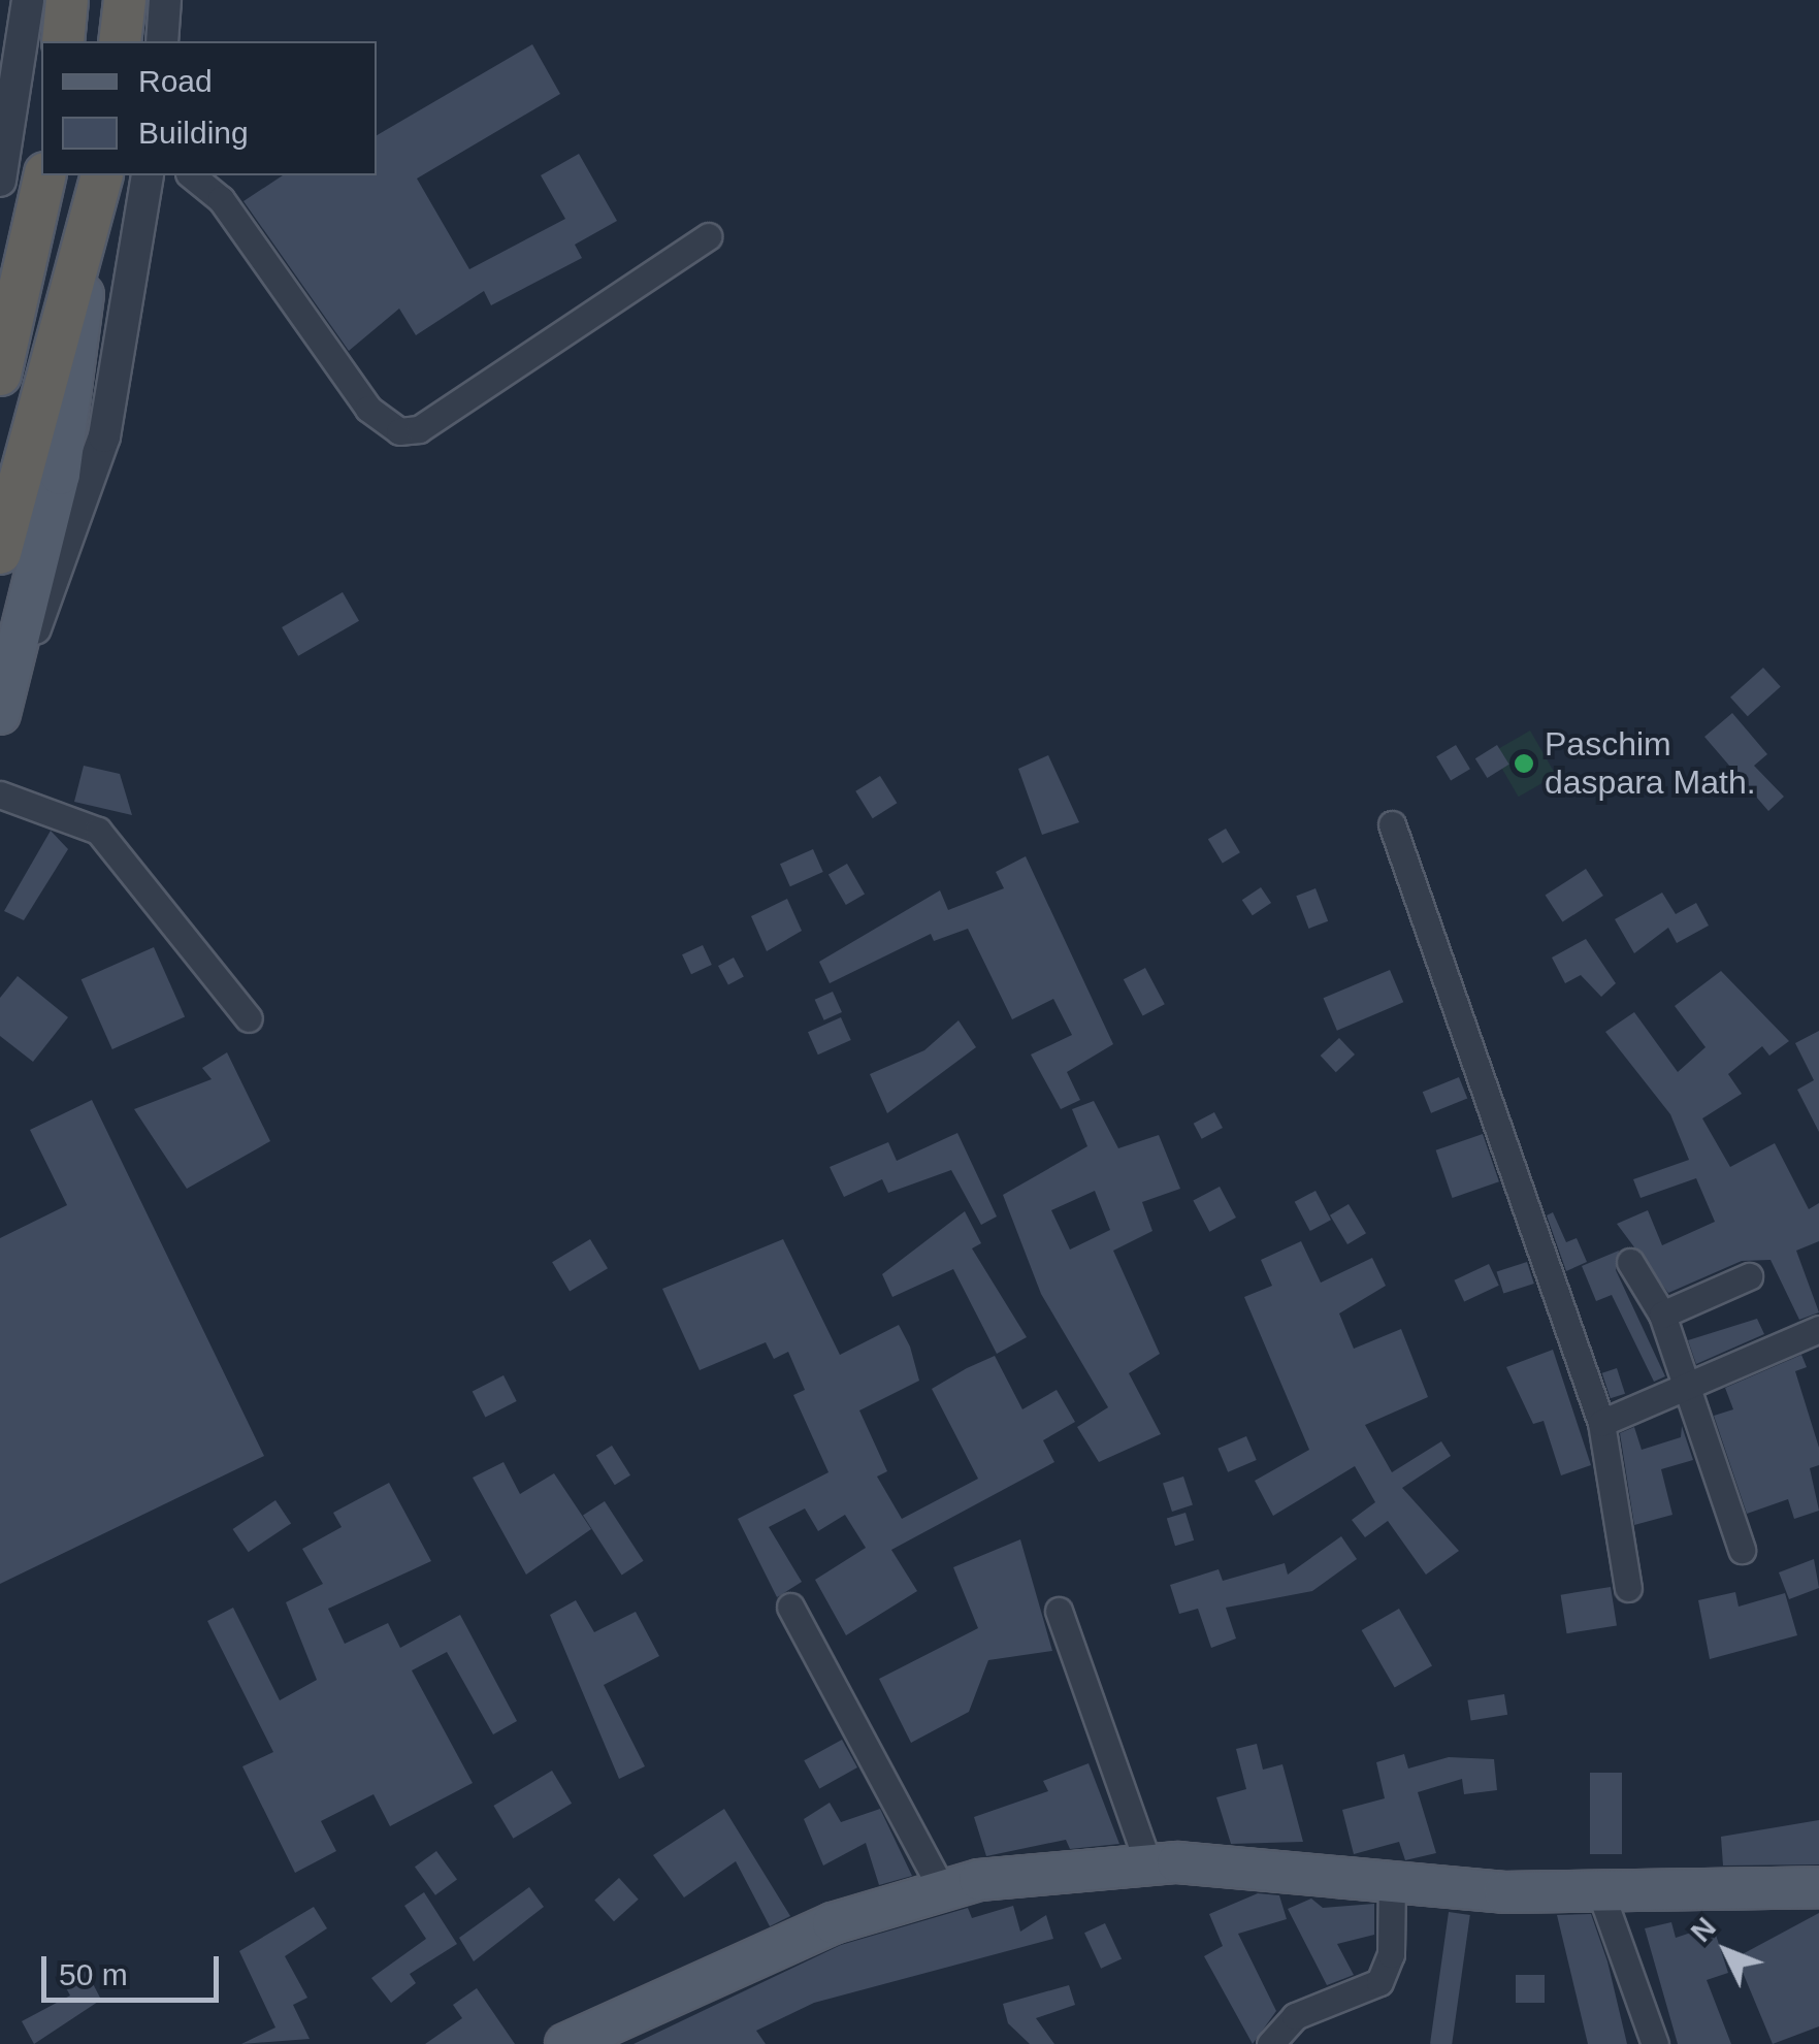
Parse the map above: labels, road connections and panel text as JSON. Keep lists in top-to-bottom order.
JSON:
{
  "places": ["Paschim daspara Math."],
  "legend": ["Road", "Building"],
  "scale_bar": "50 m",
  "north": "top left"
}
